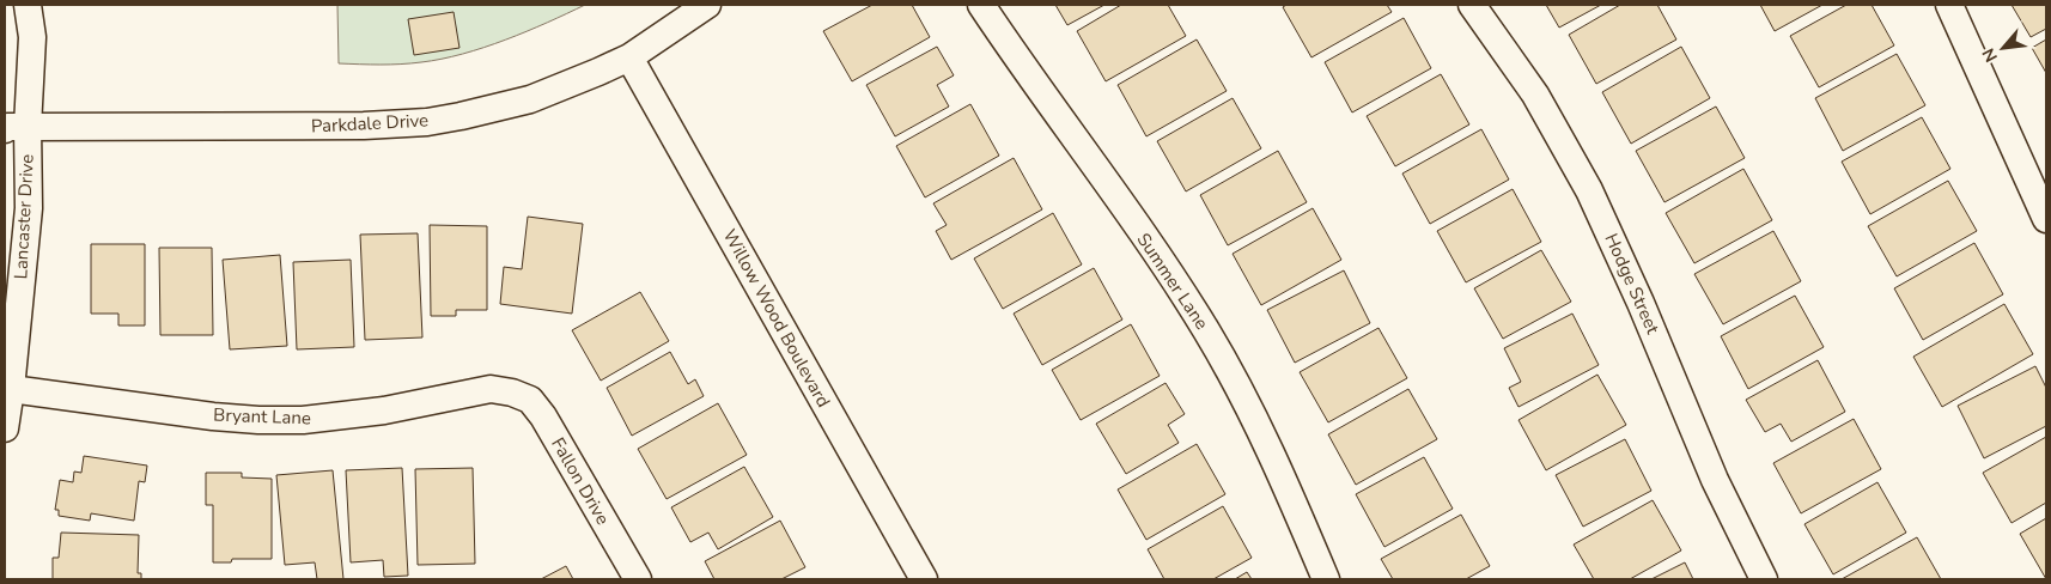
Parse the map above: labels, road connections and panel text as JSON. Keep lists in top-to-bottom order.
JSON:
{
  "streets": {
    "street": [
      "Parkdale Drive",
      "Lancaster Drive",
      "Summer Lane",
      "Hodge Street",
      "Willow Wood Boulevard",
      "Bryant Lane",
      "Fallon Drive"
    ]
  },
  "crossings": [
    ["Parkdale Drive", "Lancaster Drive"],
    ["Parkdale Drive", "Willow Wood Boulevard"],
    ["Lancaster Drive", "Bryant Lane"],
    ["Bryant Lane", "Fallon Drive"]
  ],
  "north": "bottom left"
}
